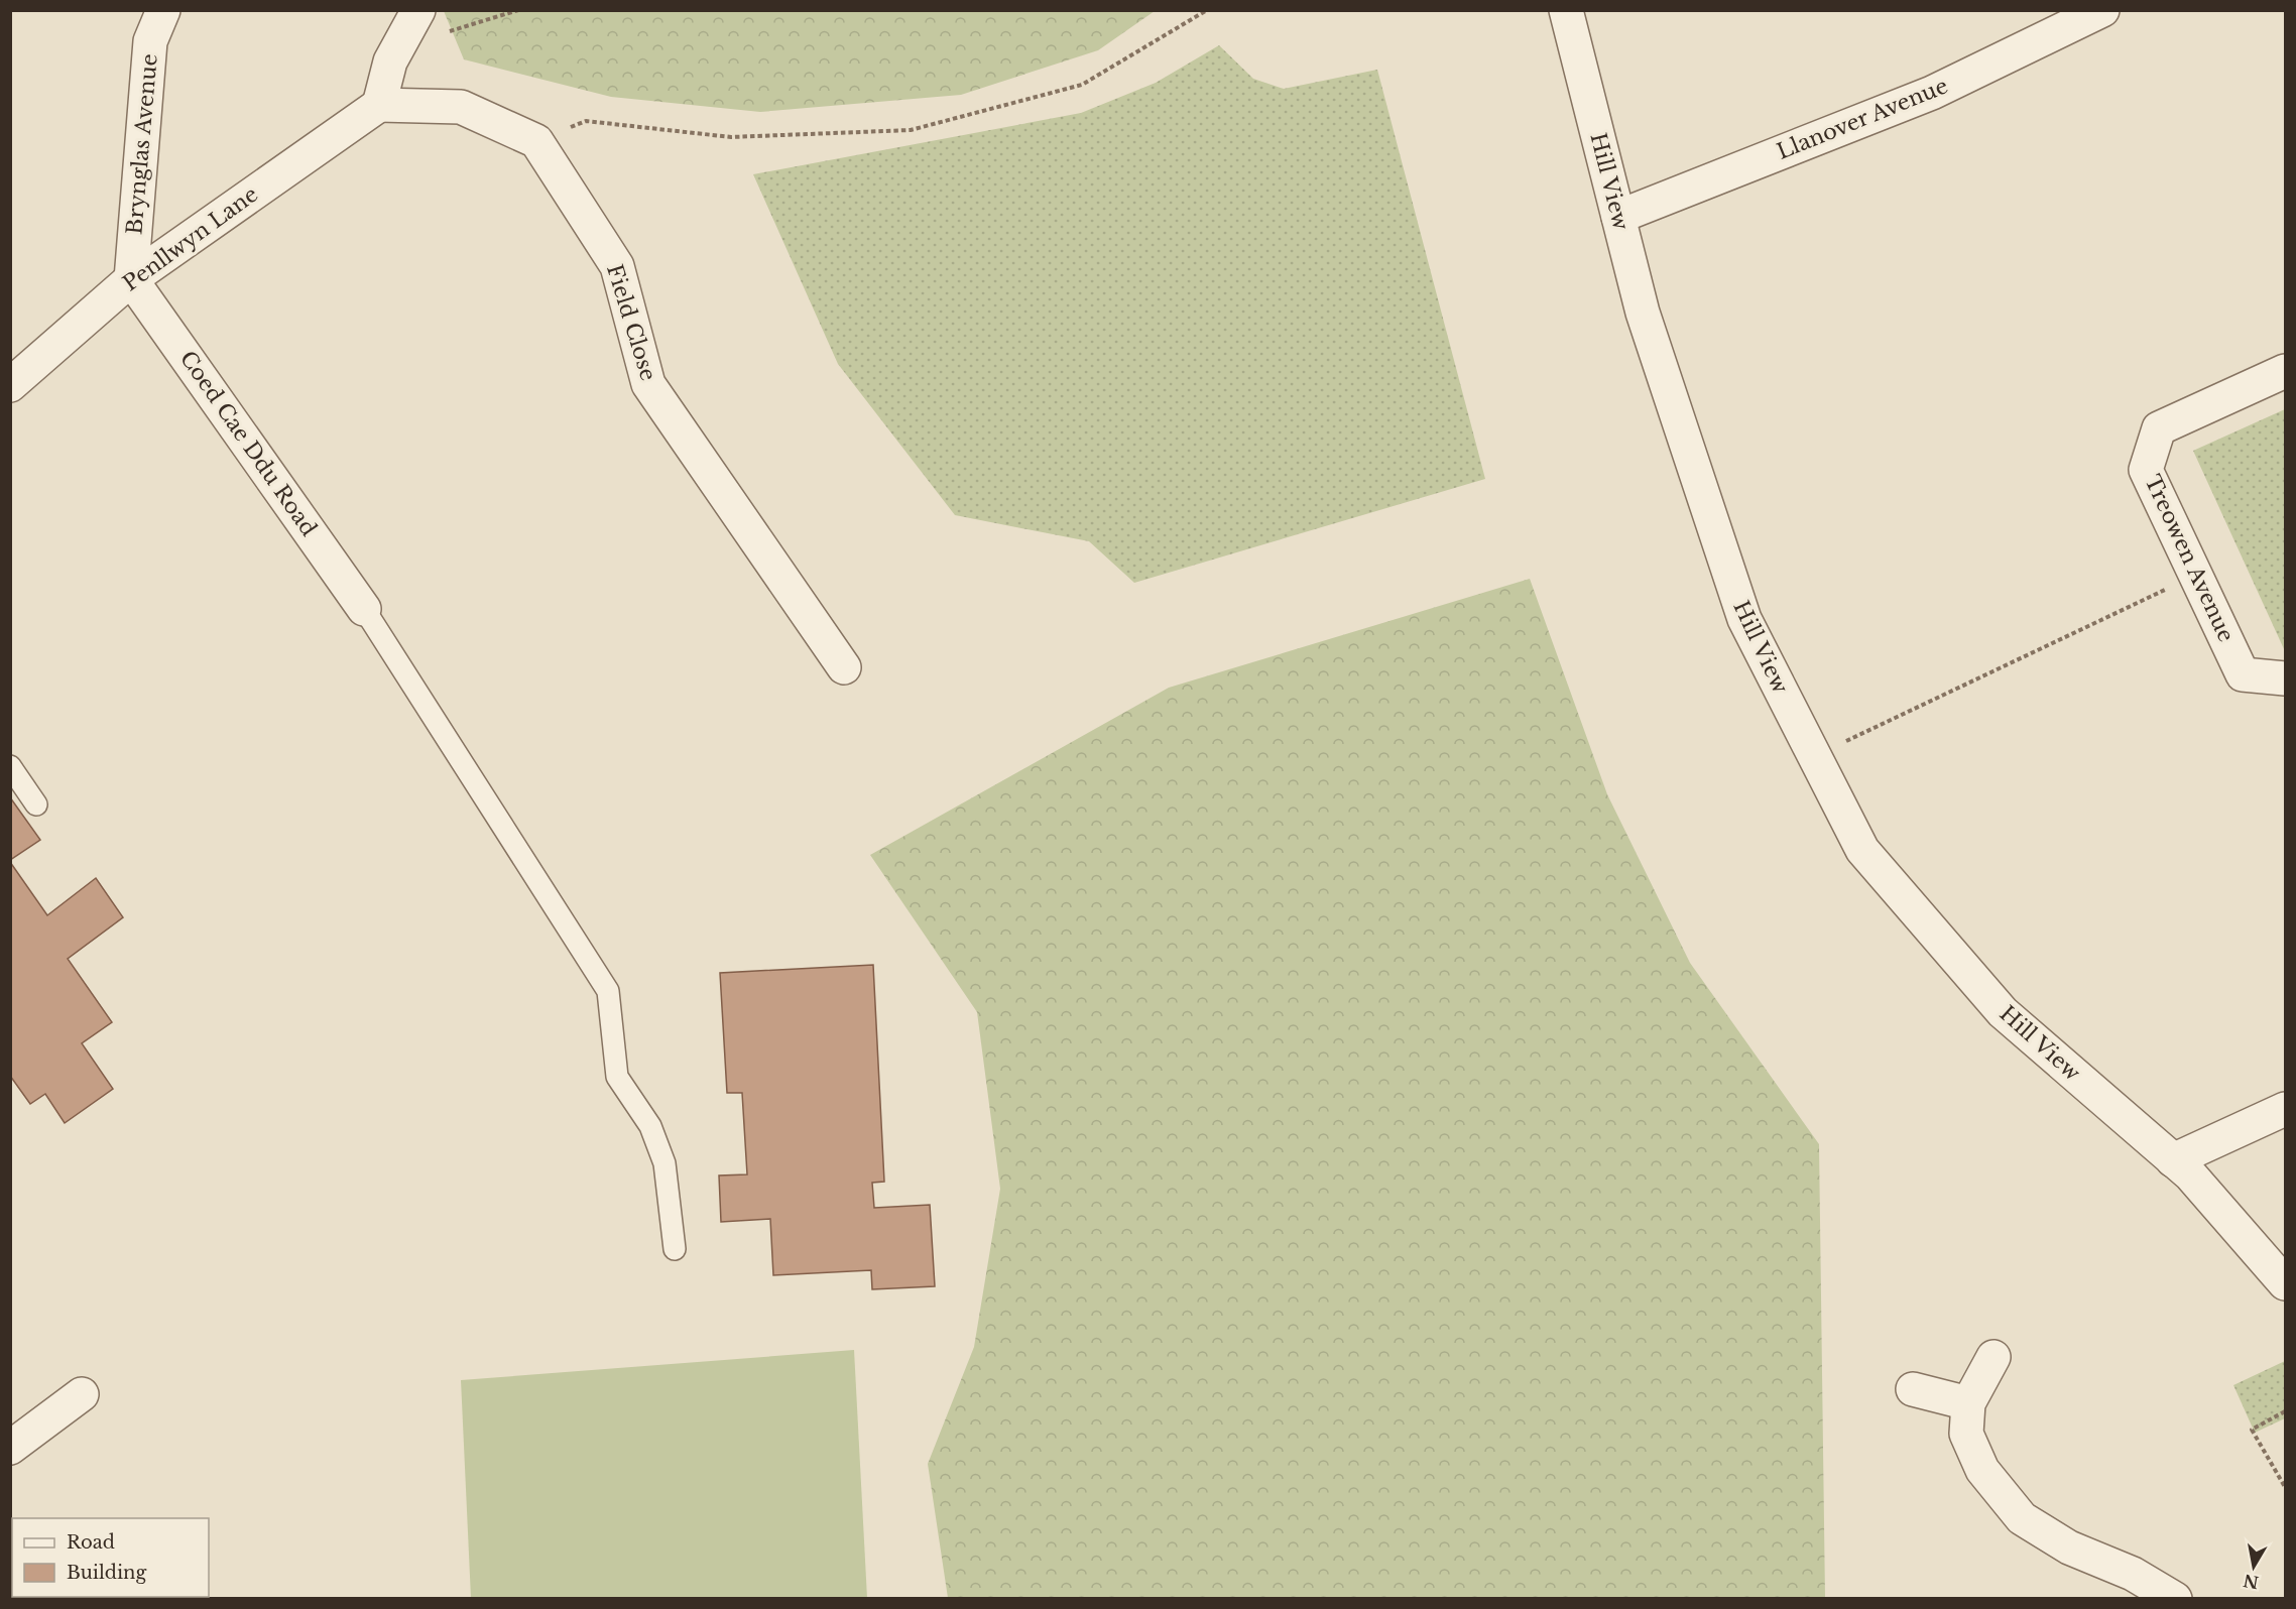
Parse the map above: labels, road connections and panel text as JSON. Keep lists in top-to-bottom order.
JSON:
{
  "streets": {
    "street": [
      "Llanover Avenue",
      "Brynglas Avenue",
      "Hill View",
      "Penllwyn Lane",
      "Field Close",
      "Coed Cae Ddu Road",
      "Treowen Avenue"
    ]
  },
  "crossings": [
    ["Llanover Avenue", "Hill View"],
    ["Brynglas Avenue", "Penllwyn Lane"],
    ["Brynglas Avenue", "Coed Cae Ddu Road"],
    ["Penllwyn Lane", "Coed Cae Ddu Road"]
  ],
  "legend": ["Road", "Building"],
  "north": "bottom"
}
